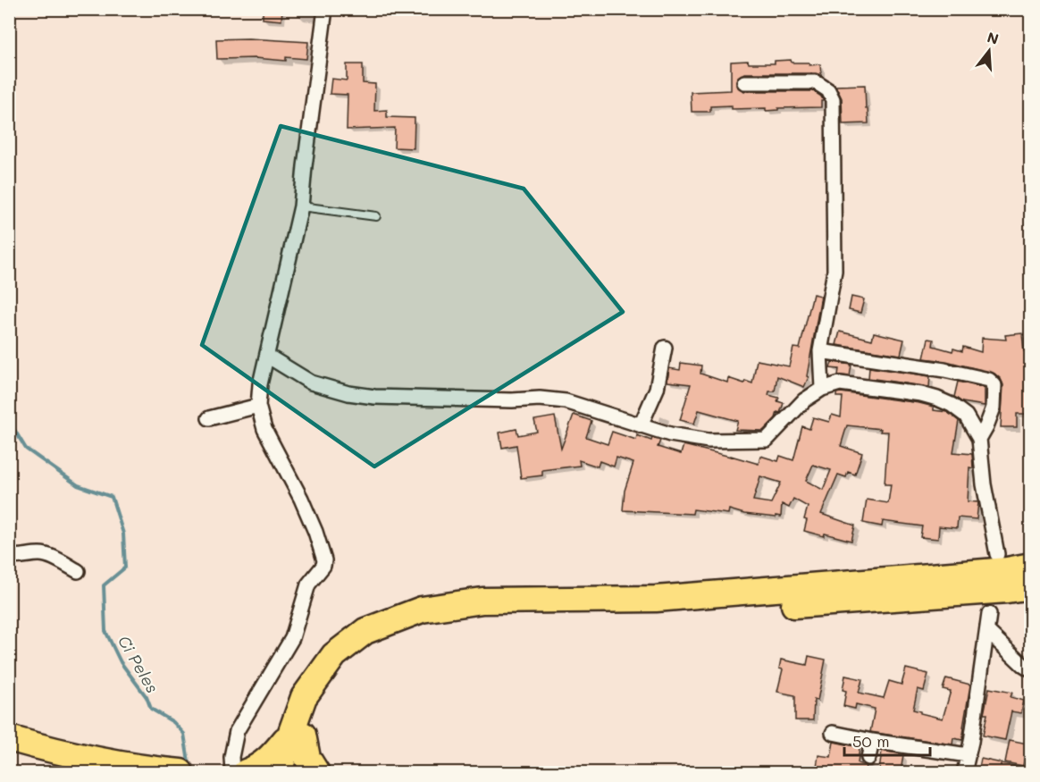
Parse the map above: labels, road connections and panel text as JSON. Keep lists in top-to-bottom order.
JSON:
{
  "water": ["Ci Peles"],
  "scale_bar": "50 m",
  "north": "top"
}
